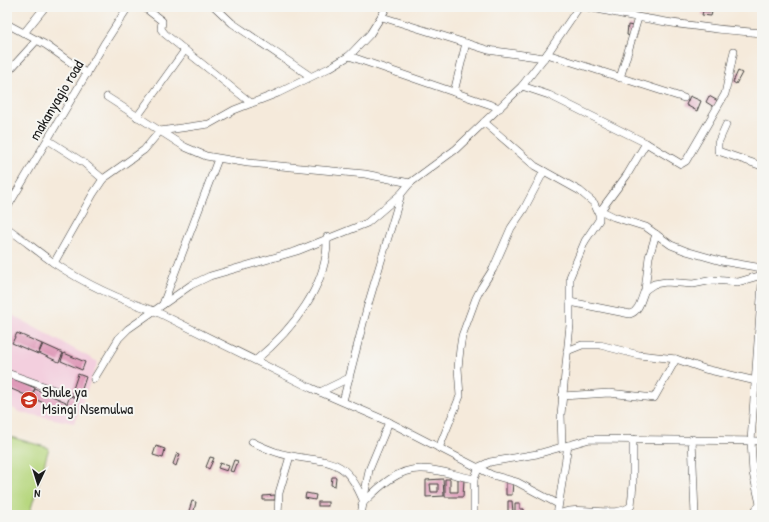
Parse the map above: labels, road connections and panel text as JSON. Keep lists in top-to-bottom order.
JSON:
{
  "streets": {
    "street": ["makanyagio road"]
  },
  "places": {
    "school or university": ["Shule ya Msingi Nsemulwa"]
  },
  "north": "bottom"
}
